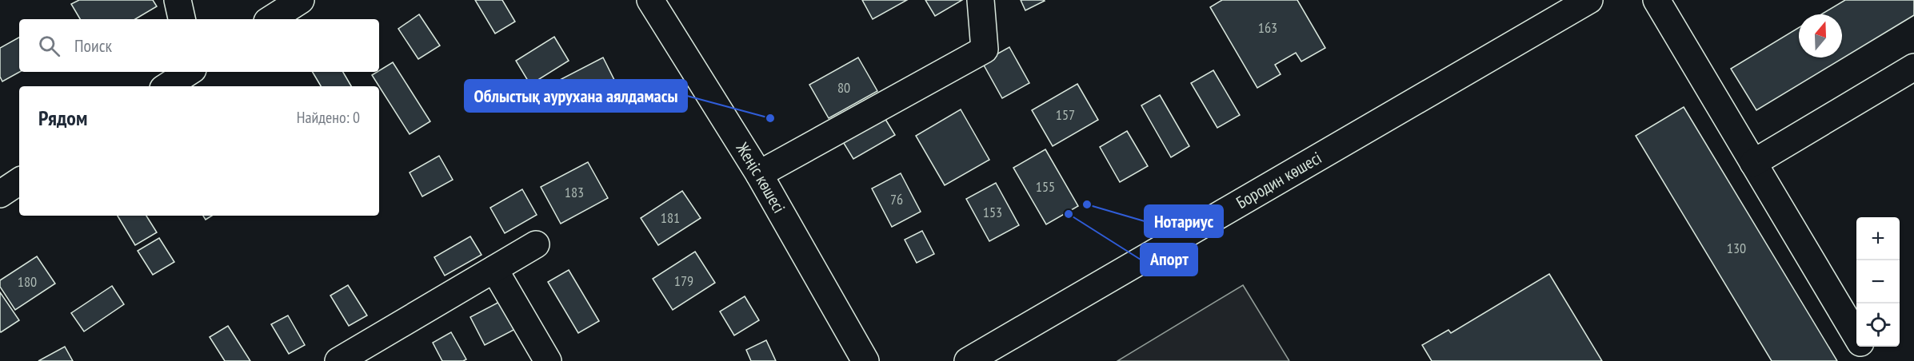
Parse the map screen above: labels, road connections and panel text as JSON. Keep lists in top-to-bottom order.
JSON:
{
  "streets": {
    "street": ["Жеңіс көшесі", "Бородин көшесі"]
  },
  "places": ["Облыстық аурухана аялдамасы", "Нотариус", "Апорт"],
  "house_numbers": [
    "163",
    "80",
    "157",
    "155",
    "183",
    "76",
    "153",
    "181",
    "130",
    "179",
    "180"
  ],
  "north": "top",
  "page": {
    "search": "Поиск",
    "heading": ["Рядом", "Найдено: 0"],
    "map_buttons": ["+", "−"]
  }
}
